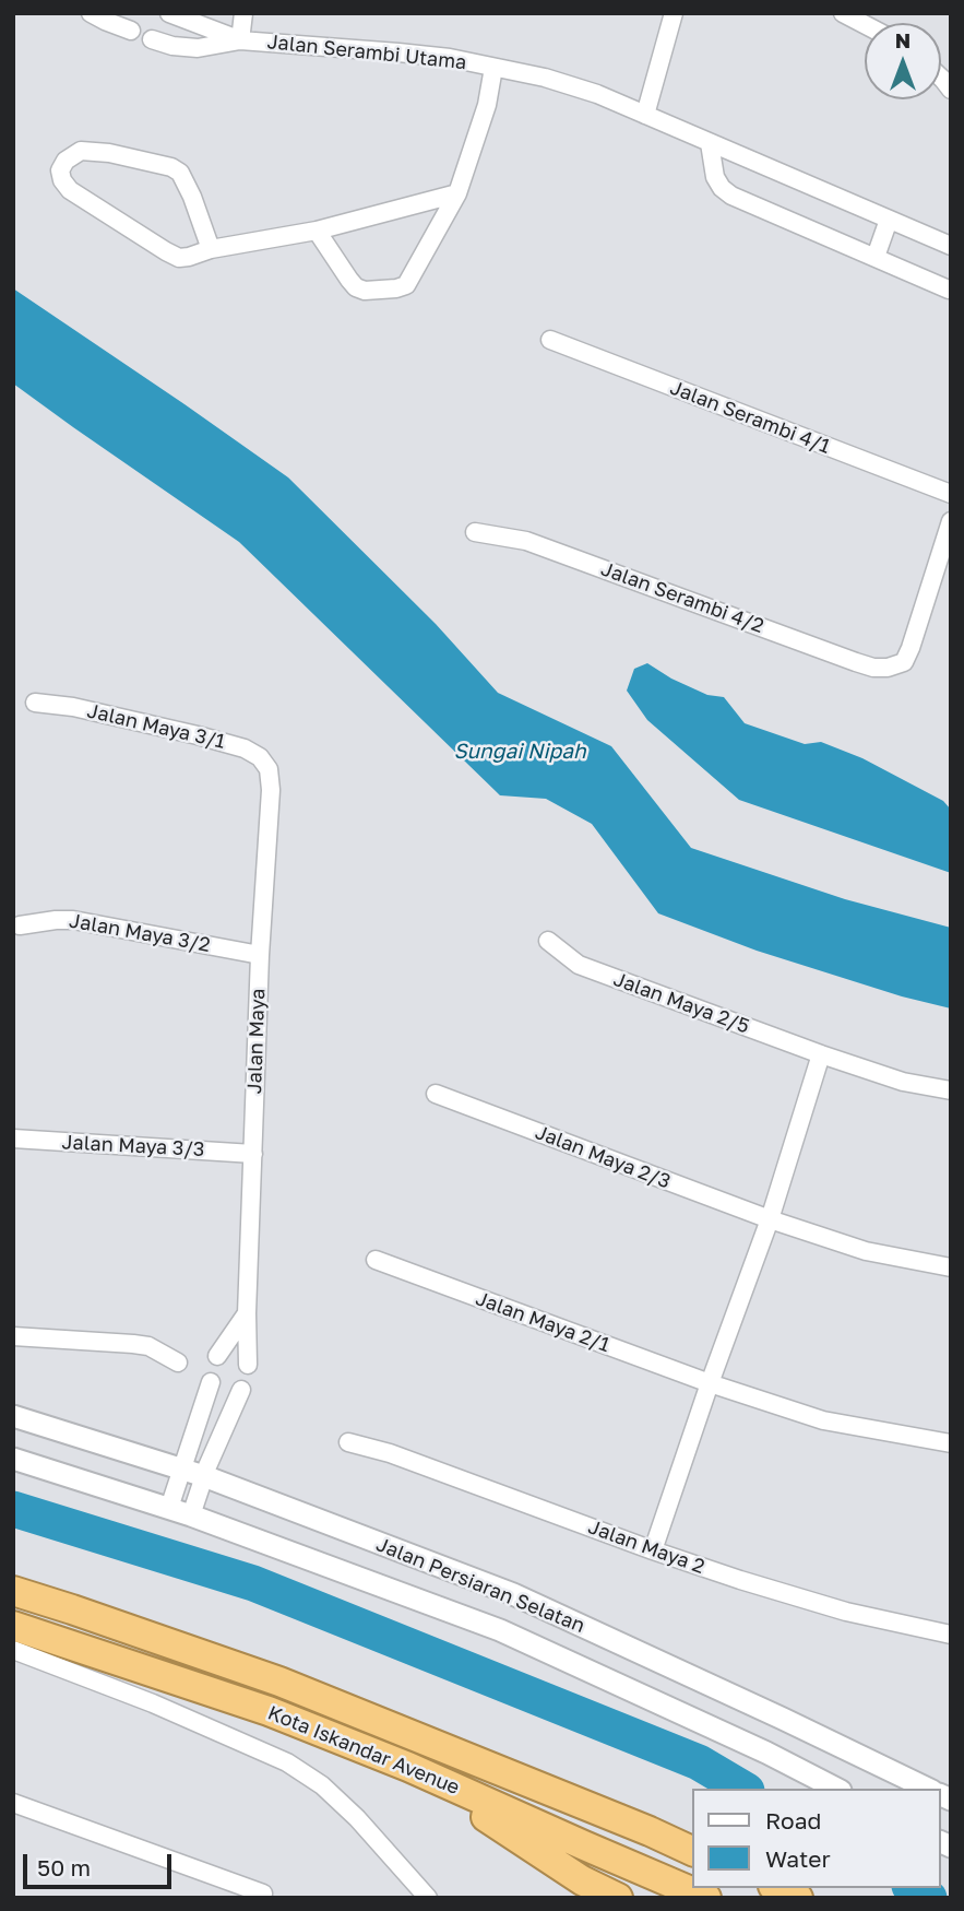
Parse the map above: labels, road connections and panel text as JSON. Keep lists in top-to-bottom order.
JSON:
{
  "streets": {
    "highway": ["Kota Iskandar Avenue"],
    "street": [
      "Jalan Serambi Utama",
      "Jalan Serambi 4/1",
      "Jalan Serambi 4/2",
      "Jalan Maya 3/1",
      "Jalan Maya 3/2",
      "Jalan Maya 2/5",
      "Jalan Maya",
      "Jalan Maya 3/3",
      "Jalan Maya 2/3",
      "Jalan Maya 2/1",
      "Jalan Maya 2",
      "Jalan Persiaran Selatan"
    ]
  },
  "crossings": [
    ["Jalan Maya 3/1", "Jalan Maya"],
    ["Jalan Maya 3/2", "Jalan Maya"],
    ["Jalan Maya", "Jalan Maya 3/3"]
  ],
  "water": ["Sungai Nipah"],
  "legend": ["Road", "Water"],
  "scale_bar": "50 m",
  "north": "top"
}
